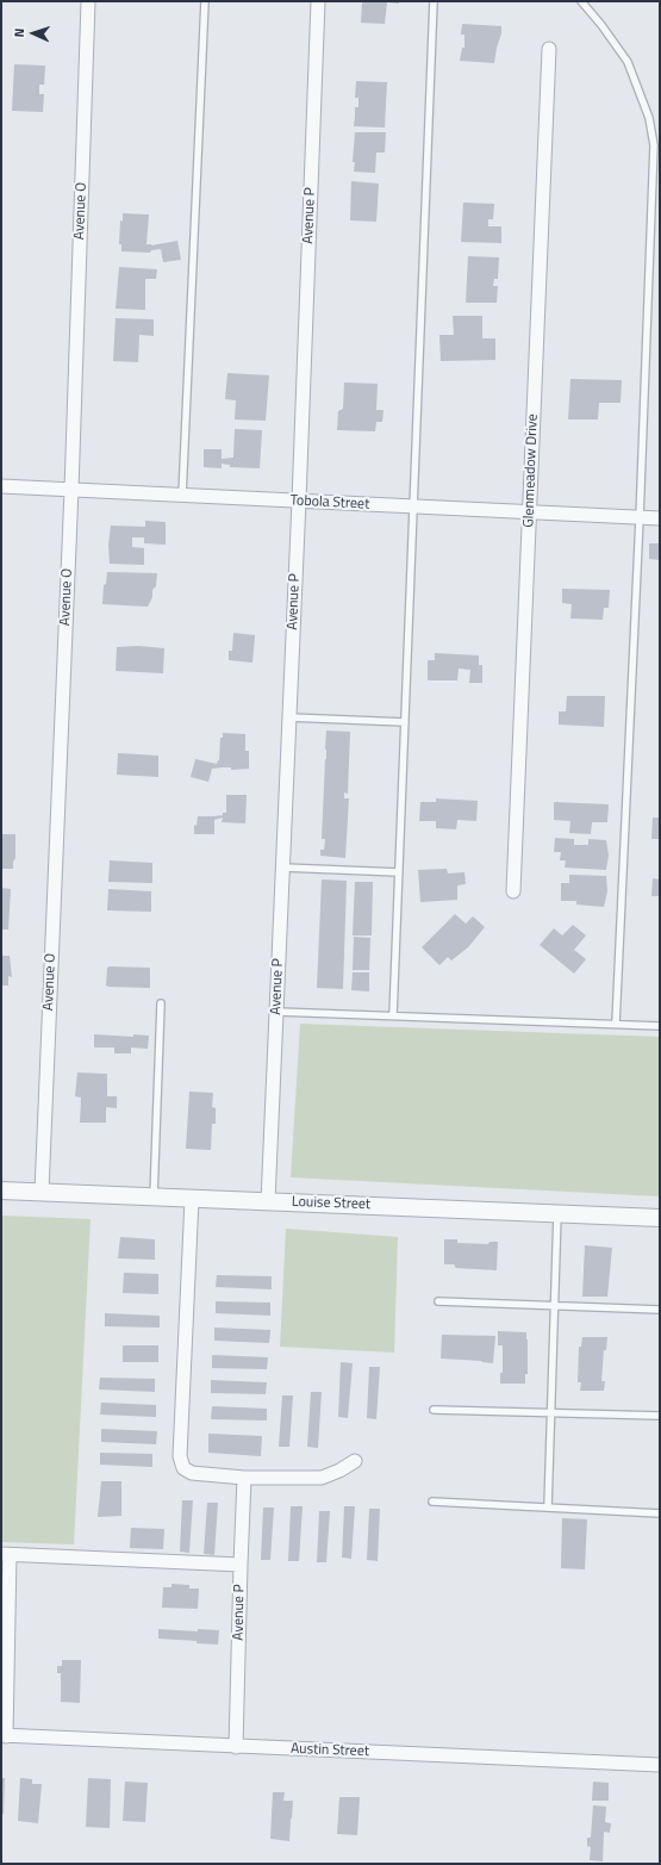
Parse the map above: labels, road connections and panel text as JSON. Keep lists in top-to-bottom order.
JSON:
{
  "streets": {
    "street": [
      "Avenue O",
      "Avenue P",
      "Glenmeadow Drive",
      "Tobola Street",
      "Louise Street",
      "Austin Street"
    ]
  },
  "crossings": [
    ["Avenue O", "Tobola Street"],
    ["Avenue O", "Louise Street"],
    ["Avenue P", "Tobola Street"],
    ["Avenue P", "Louise Street"],
    ["Avenue P", "Austin Street"],
    ["Glenmeadow Drive", "Tobola Street"]
  ],
  "north": "left"
}
